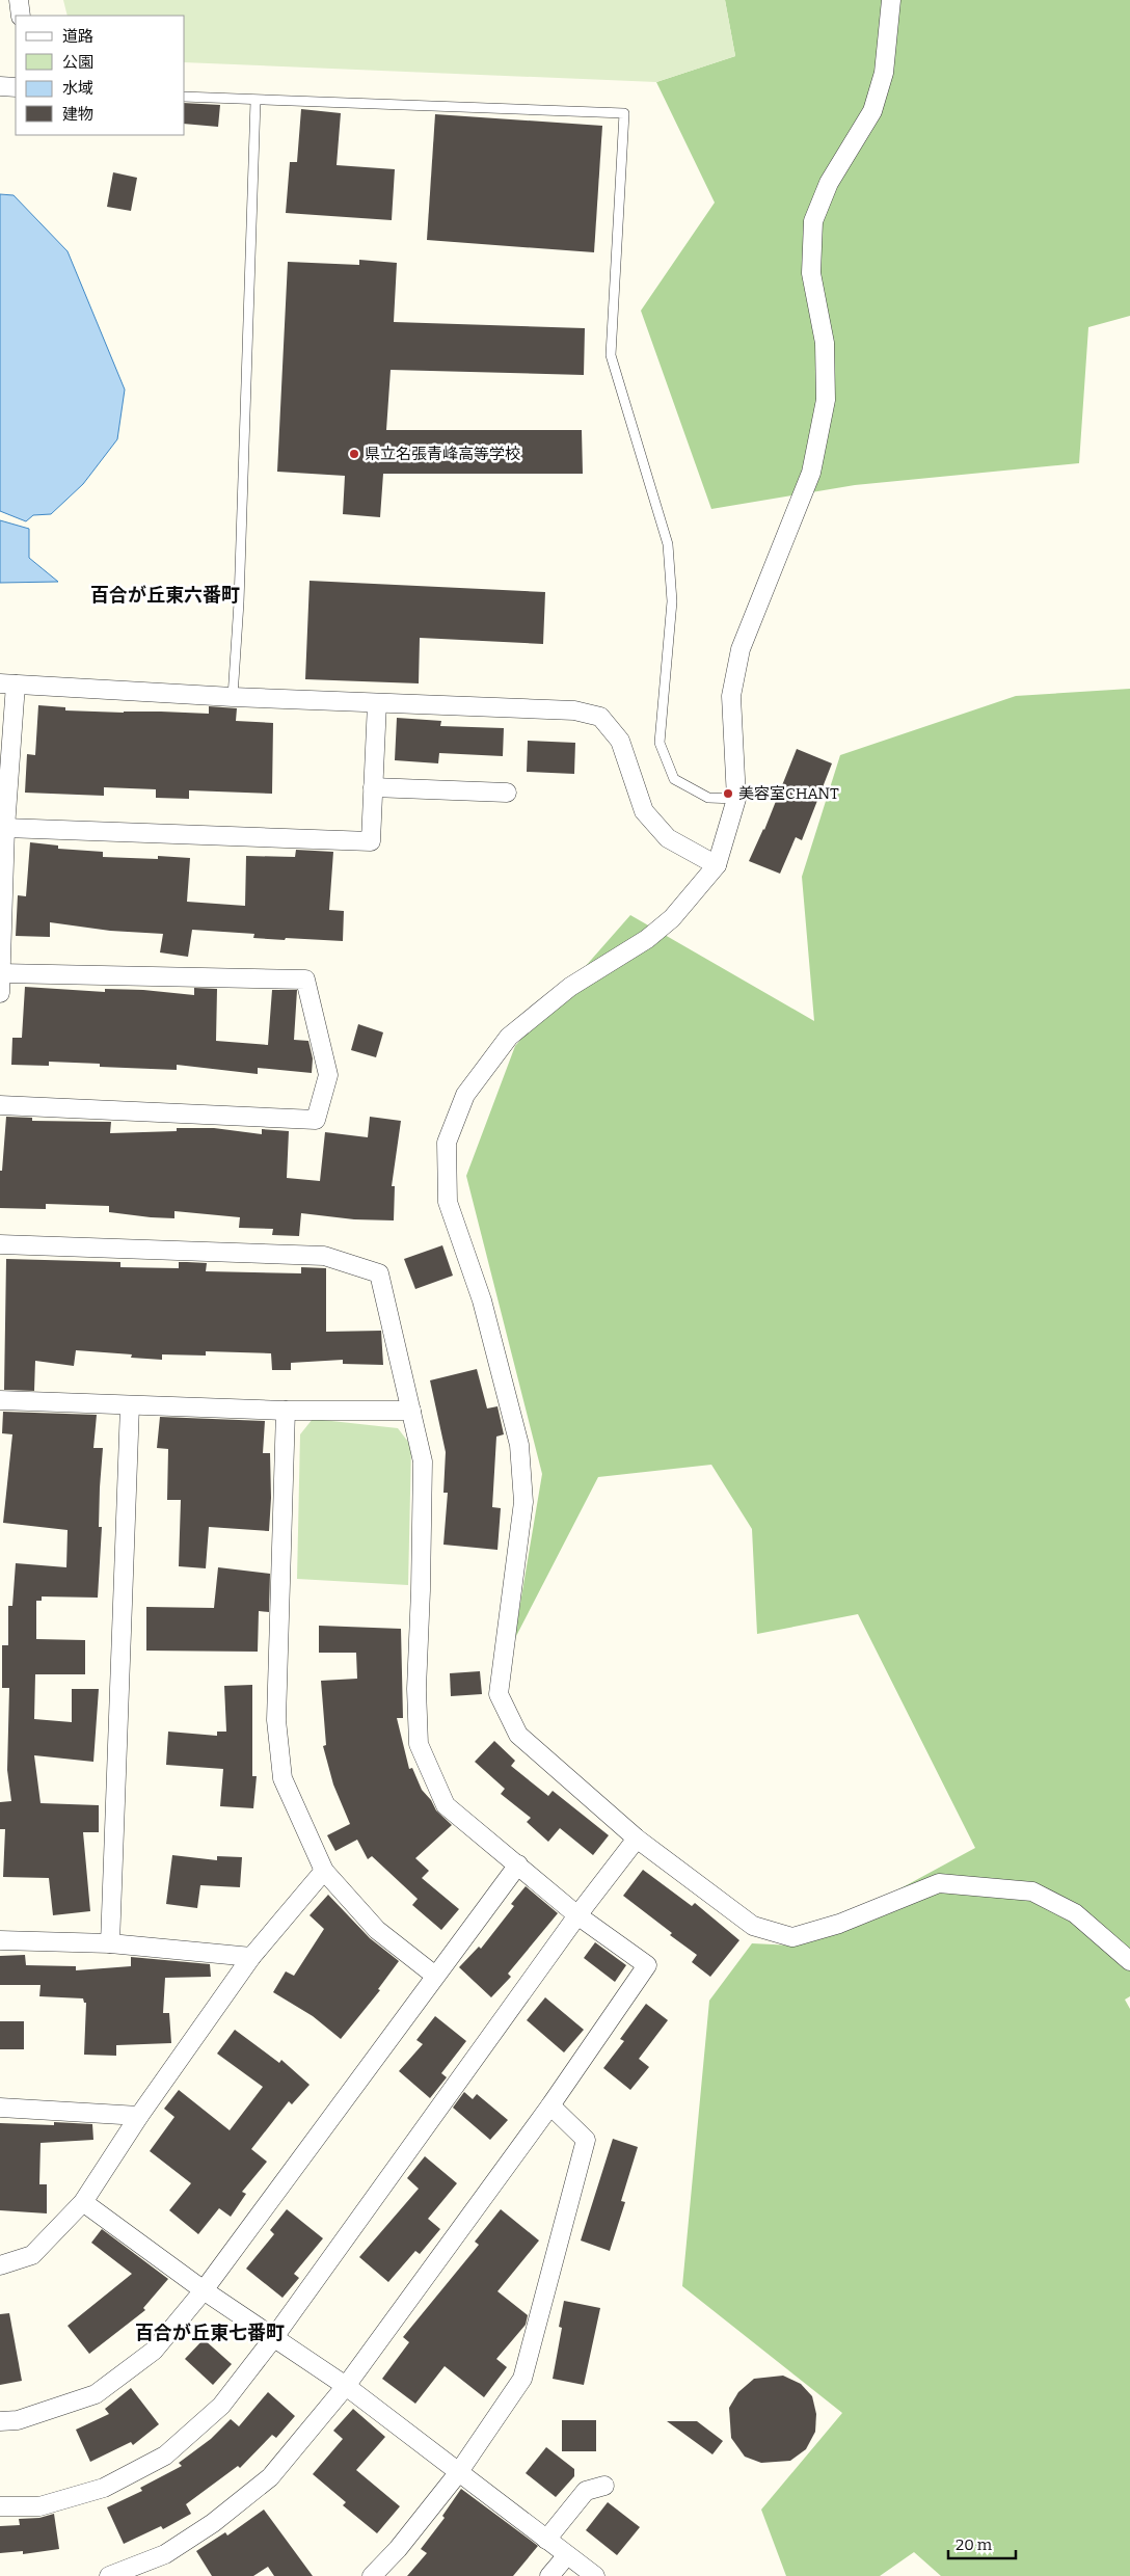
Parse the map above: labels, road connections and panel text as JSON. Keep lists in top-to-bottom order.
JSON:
{
  "districts": ["百合が丘東六番町", "百合が丘東七番町"],
  "places": ["県立名張青峰高等学校", "美容室CHANT"],
  "legend": [
    "道路",
    "公園",
    "水域",
    "建物"
  ],
  "scale_bar": "20 m"
}
